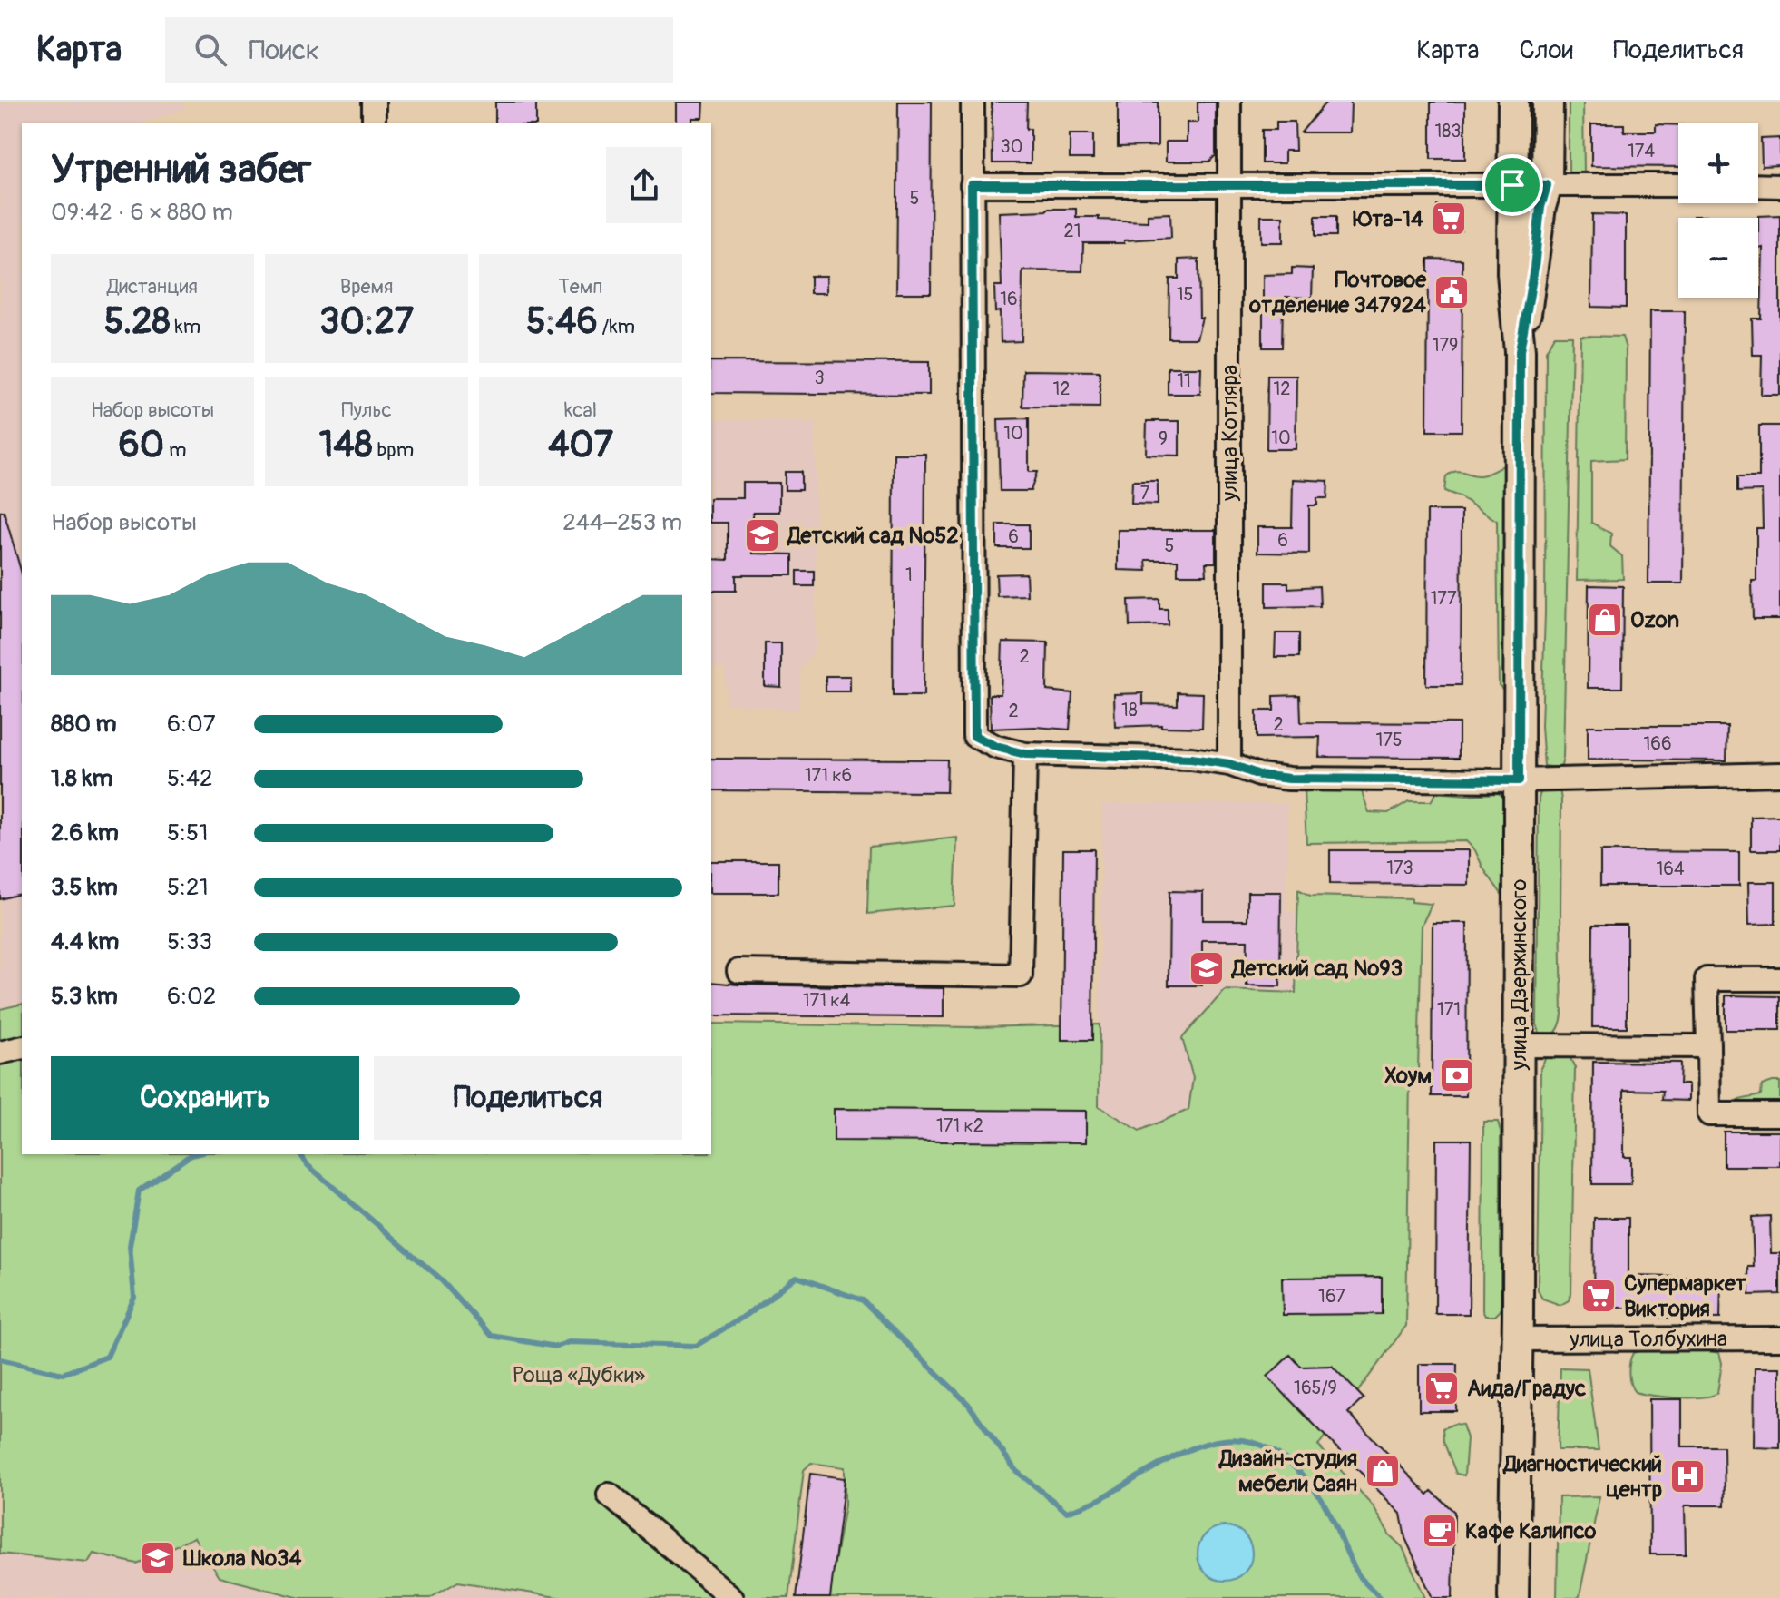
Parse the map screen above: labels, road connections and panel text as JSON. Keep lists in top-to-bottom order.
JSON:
{
  "streets": {
    "main road": ["улица Дзержинского"],
    "street": ["улица Котляра", "улица Толбухина"]
  },
  "crossings": [
    ["улица Дзержинского", "улица Толбухина"]
  ],
  "parks": ["Роща «Дубки»"],
  "places": {
    "supermarket": ["Юта-14", "Супермаркет Виктория", "Аида/Градус"],
    "public building": ["Почтовое отделение 347924"],
    "school or university": ["Детский сад №52", "Детский сад №93", "Школа №34"],
    "shop": ["Ozon", "Дизайн-студия мебели Саян"],
    "bank": ["Хоум"],
    "hospital": ["Диагностический центр"],
    "cafe": ["Кафе Калипсо"]
  },
  "house_numbers": [
    "183",
    "30",
    "174",
    "5",
    "21",
    "15",
    "16",
    "179",
    "3",
    "11",
    "12",
    "12",
    "10",
    "10",
    "9",
    "7",
    "6",
    "6",
    "5",
    "1",
    "177",
    "2",
    "18",
    "2",
    "2",
    "175",
    "166",
    "171 к6",
    "173",
    "164",
    "171 к4",
    "171",
    "171 к2",
    "167",
    "165/9"
  ],
  "page": {
    "header": "Карта",
    "search": "Поиск",
    "nav": ["Карта", "Слои", "Поделиться"],
    "map_buttons": ["+", "−"],
    "heading": ["Утренний забег", "09:42 · 6 × 880 m"],
    "stats": [
      ["Дистанция", "5.28 km"],
      ["Время", "30:27"],
      ["Темп", "5:46 /km"],
      ["Набор высоты", "60 m"],
      ["Пульс", "148 bpm"],
      ["kcal", "407"]
    ],
    "chart": ["Набор высоты", "244–253 m"],
    "list": [
      {
        "name": "880 m",
        "note": "6:07"
      },
      {
        "name": "1.8 km",
        "note": "5:42"
      },
      {
        "name": "2.6 km",
        "note": "5:51"
      },
      {
        "name": "3.5 km",
        "note": "5:21"
      },
      {
        "name": "4.4 km",
        "note": "5:33"
      },
      {
        "name": "5.3 km",
        "note": "6:02"
      }
    ],
    "buttons": ["Сохранить", "Поделиться"]
  }
}
